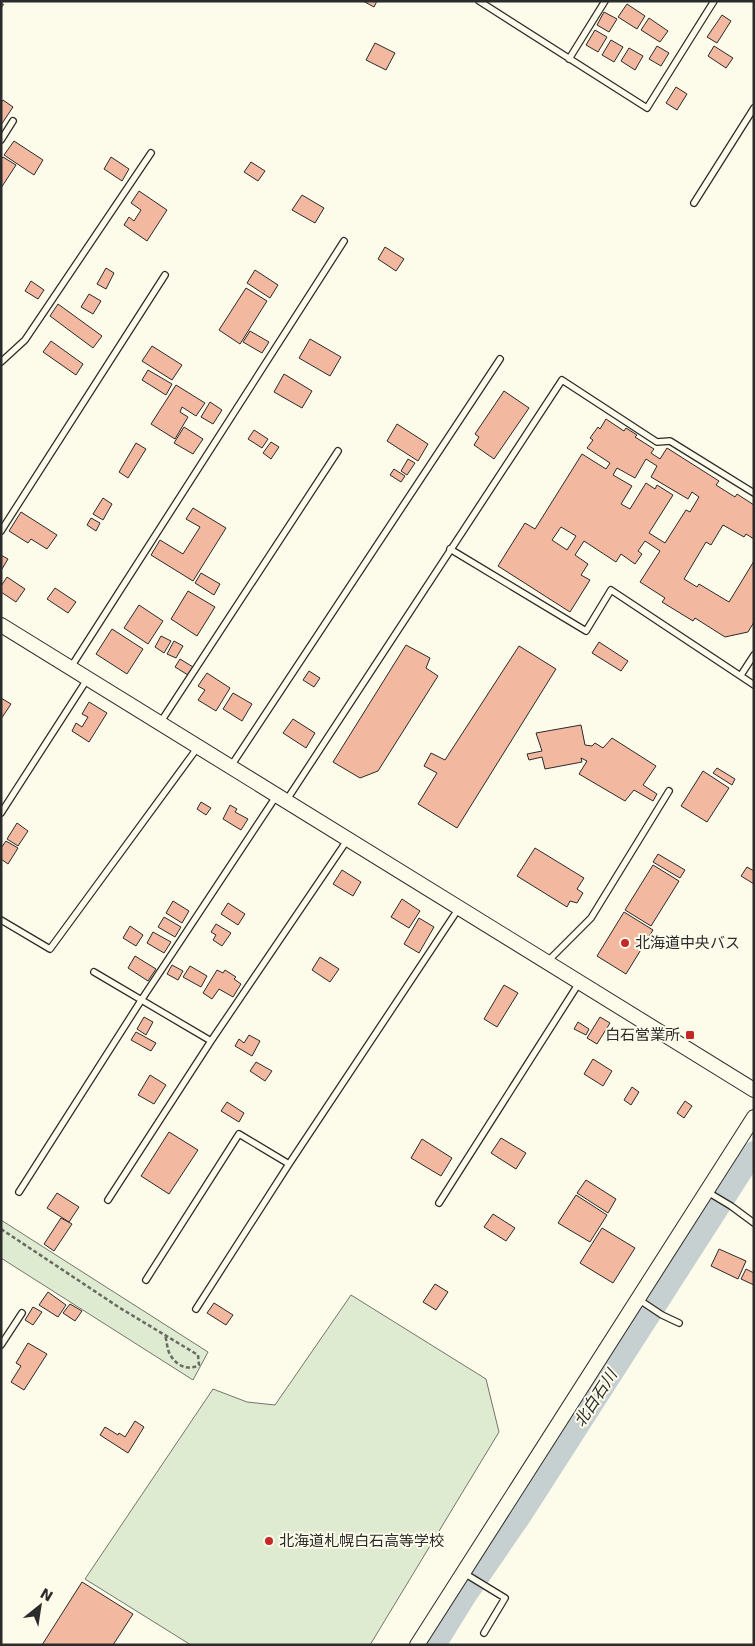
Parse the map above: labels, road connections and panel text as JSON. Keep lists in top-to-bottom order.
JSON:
{
  "water": ["北白石川"],
  "places": {
    "other": ["北海道中央バス", "北海道札幌白石高等学校"],
    "transit": ["白石営業所"]
  },
  "north": "top right"
}
